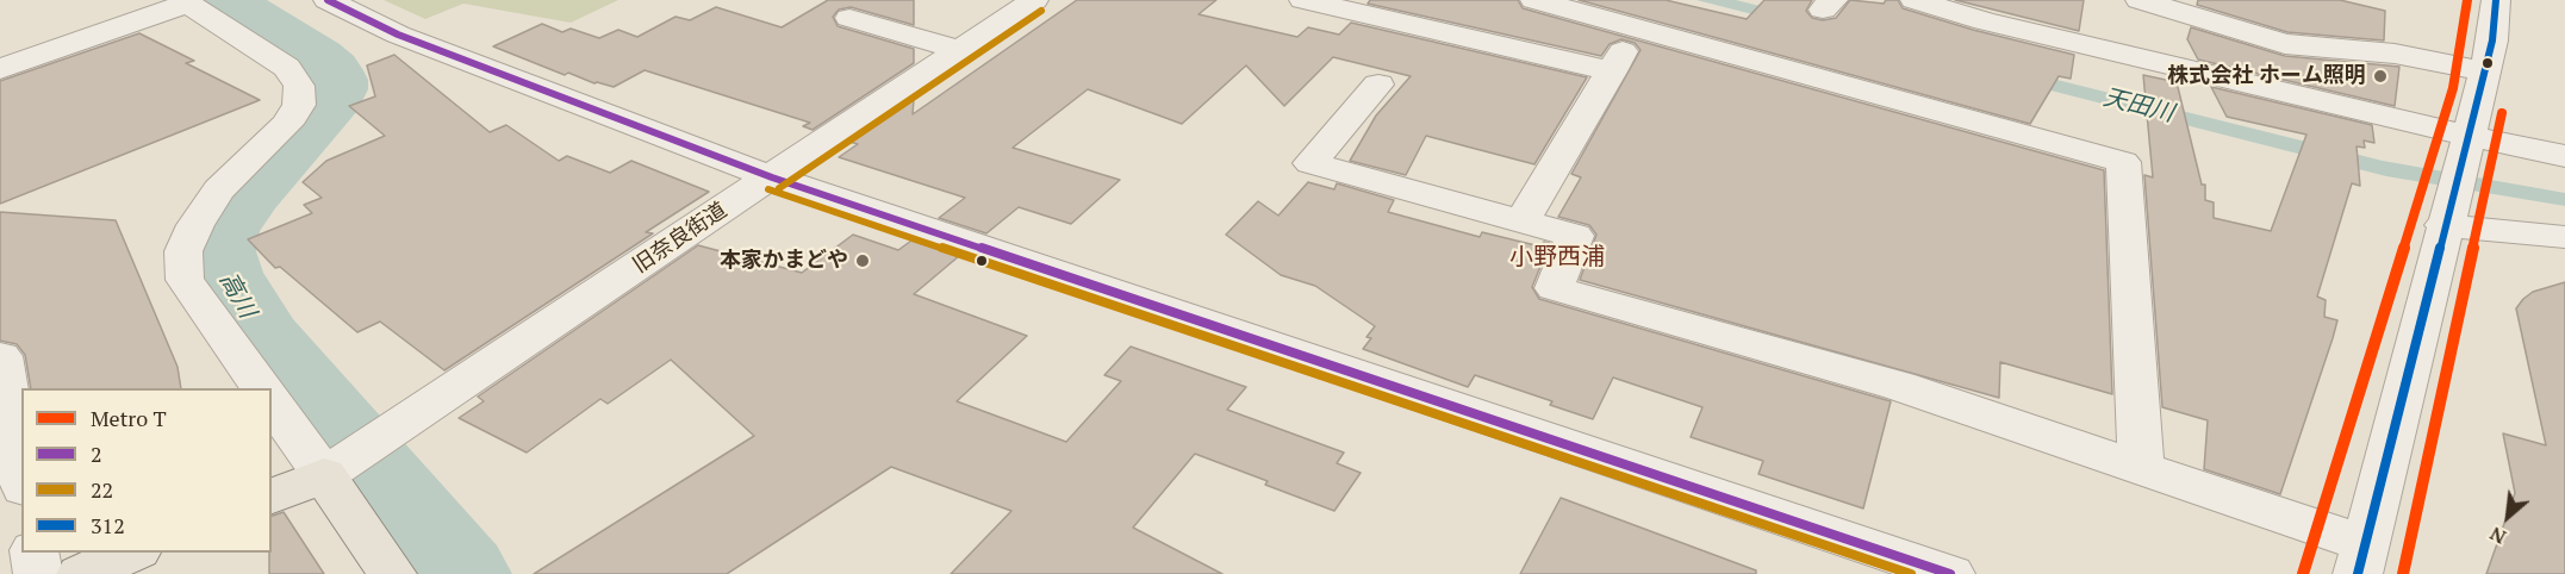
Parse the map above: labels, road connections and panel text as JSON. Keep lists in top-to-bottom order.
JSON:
{
  "streets": {
    "street": ["旧奈良街道"]
  },
  "districts": ["小野西浦"],
  "water": ["天田川", "高川"],
  "places": ["株式会社 ホーム照明", "本家かまどや"],
  "lines": [
    "metro line T",
    "transit line 2",
    "transit line 312",
    "transit line 22"
  ],
  "legend": [
    "Metro T",
    "2",
    "22",
    "312"
  ],
  "north": "bottom left"
}
